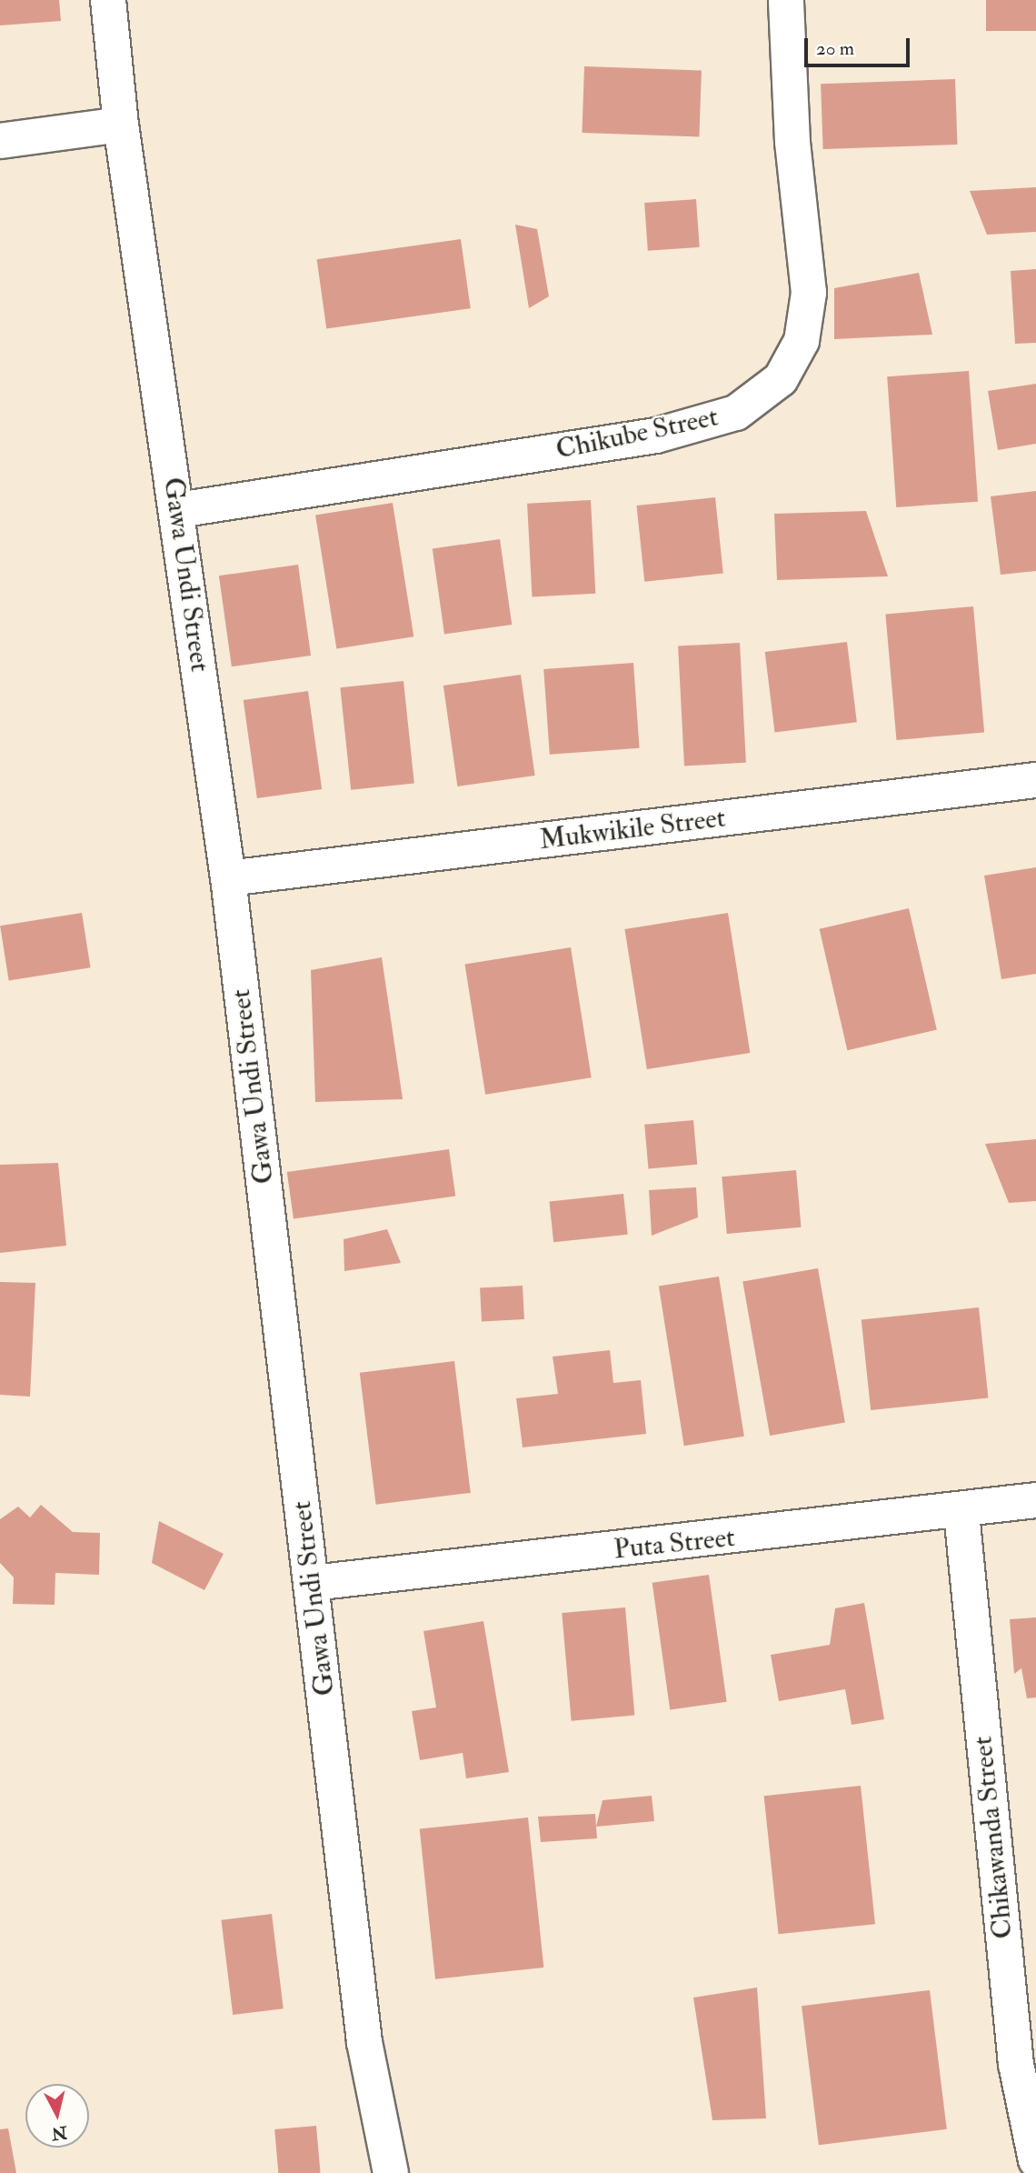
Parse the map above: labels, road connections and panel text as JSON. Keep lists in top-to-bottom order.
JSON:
{
  "streets": {
    "street": [
      "Chikube Street",
      "Gawa Undi Street",
      "Mukwikile Street",
      "Puta Street",
      "Chikawanda Street"
    ]
  },
  "crossings": [
    ["Chikube Street", "Gawa Undi Street"],
    ["Gawa Undi Street", "Mukwikile Street"],
    ["Gawa Undi Street", "Puta Street"],
    ["Puta Street", "Chikawanda Street"]
  ],
  "scale_bar": "20 m",
  "north": "bottom"
}
